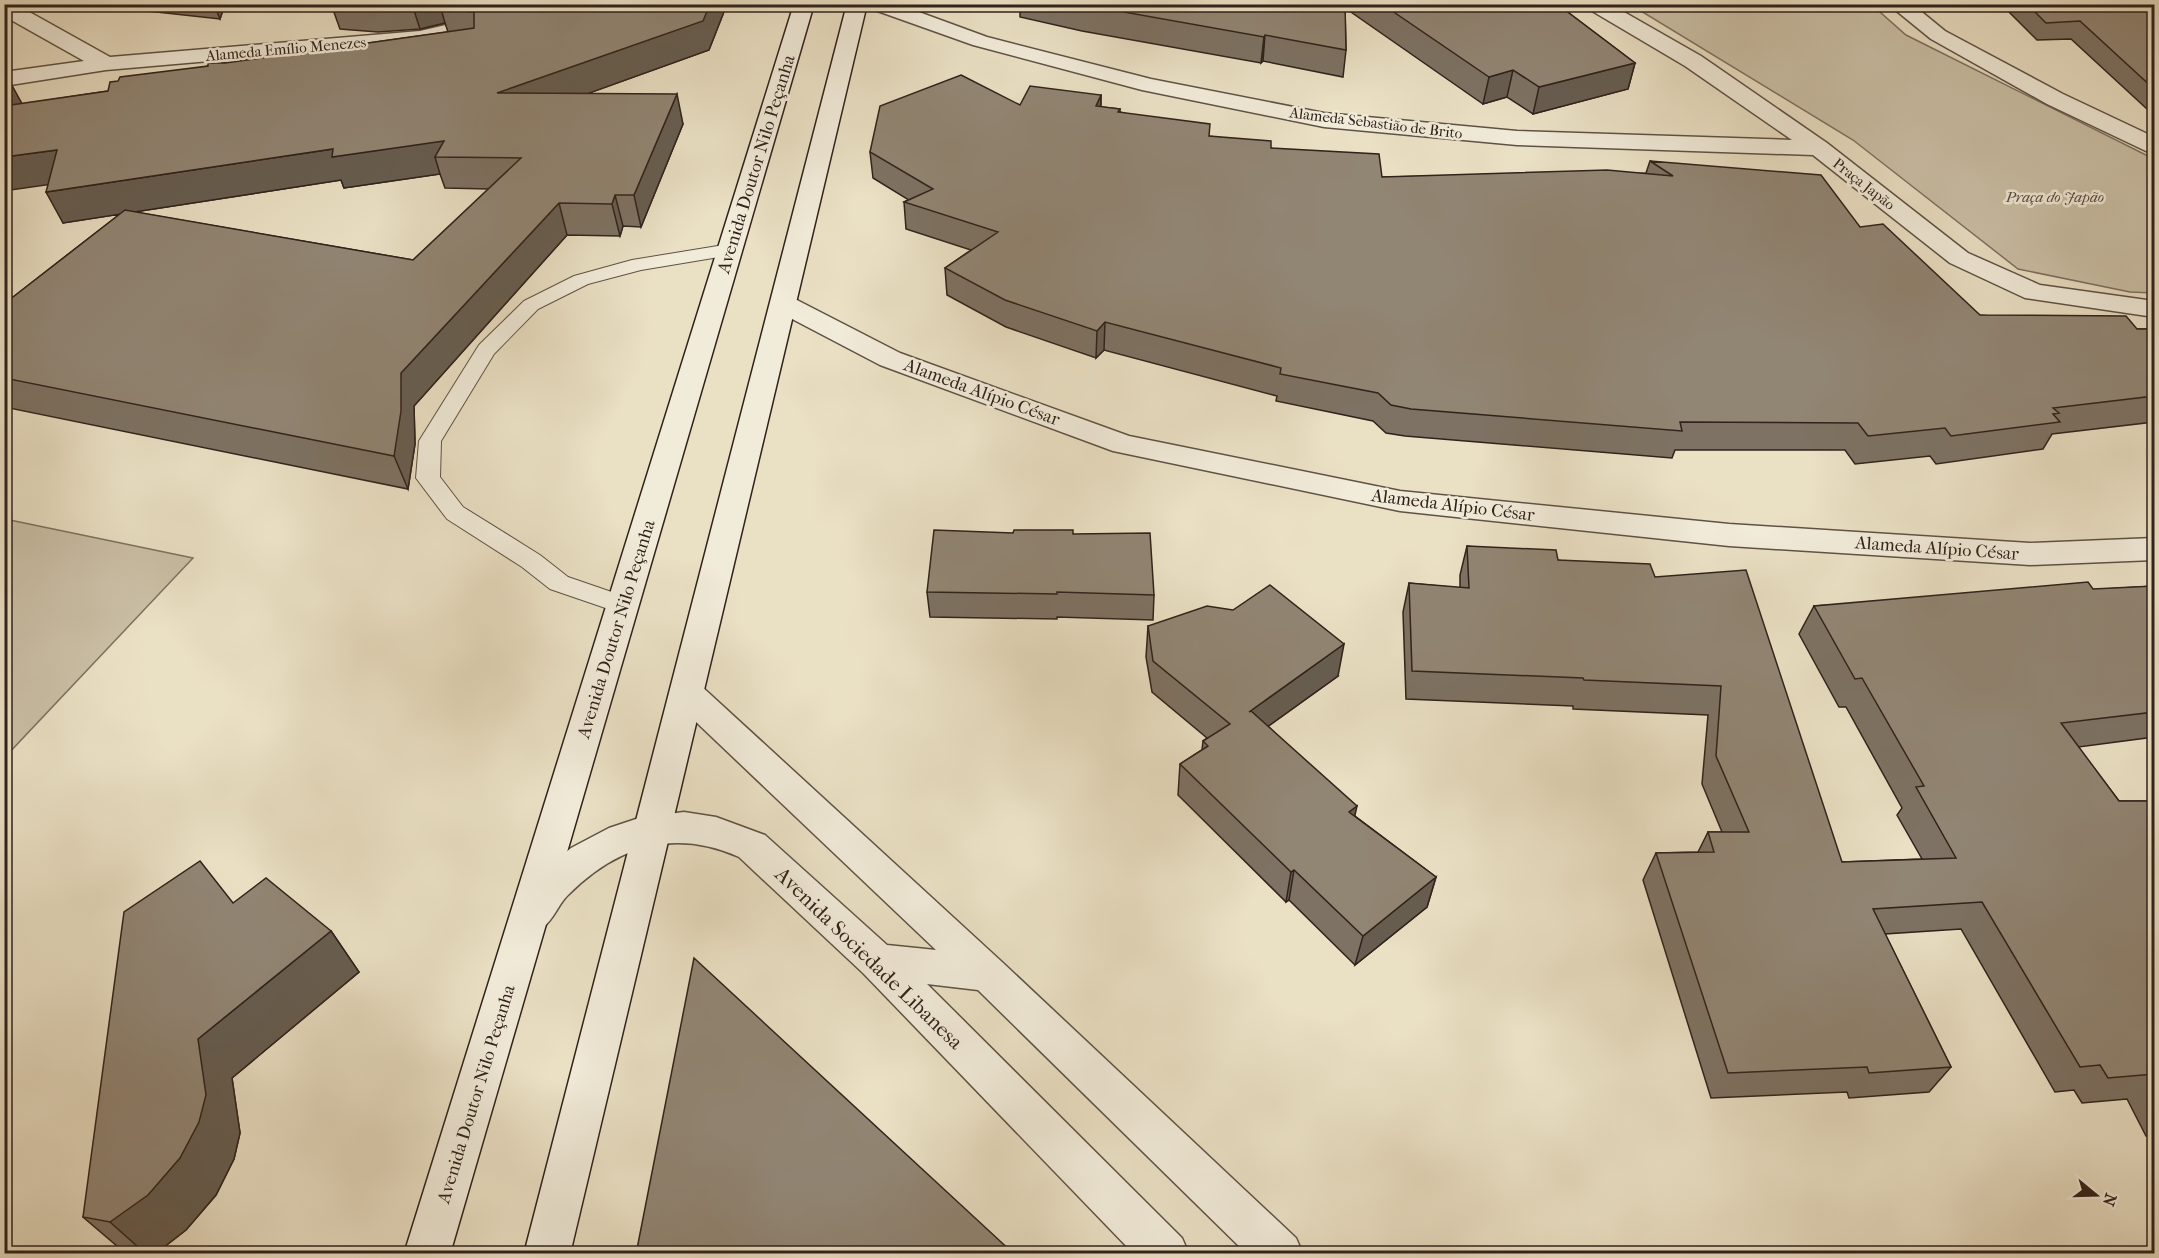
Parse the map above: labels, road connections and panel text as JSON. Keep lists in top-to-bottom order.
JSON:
{
  "streets": {
    "street": [
      "Alameda Emílio Menezes",
      "Alameda Sebastião de Brito",
      "Avenida Doutor Nilo Peçanha",
      "Praça Japão",
      "Alameda Alípio César",
      "Avenida Sociedade Libanesa"
    ]
  },
  "crossings": [
    ["Alameda Sebastião de Brito", "Praça Japão"],
    ["Avenida Doutor Nilo Peçanha", "Avenida Sociedade Libanesa"]
  ],
  "parks": ["Praça do Japão"],
  "north": "right"
}
